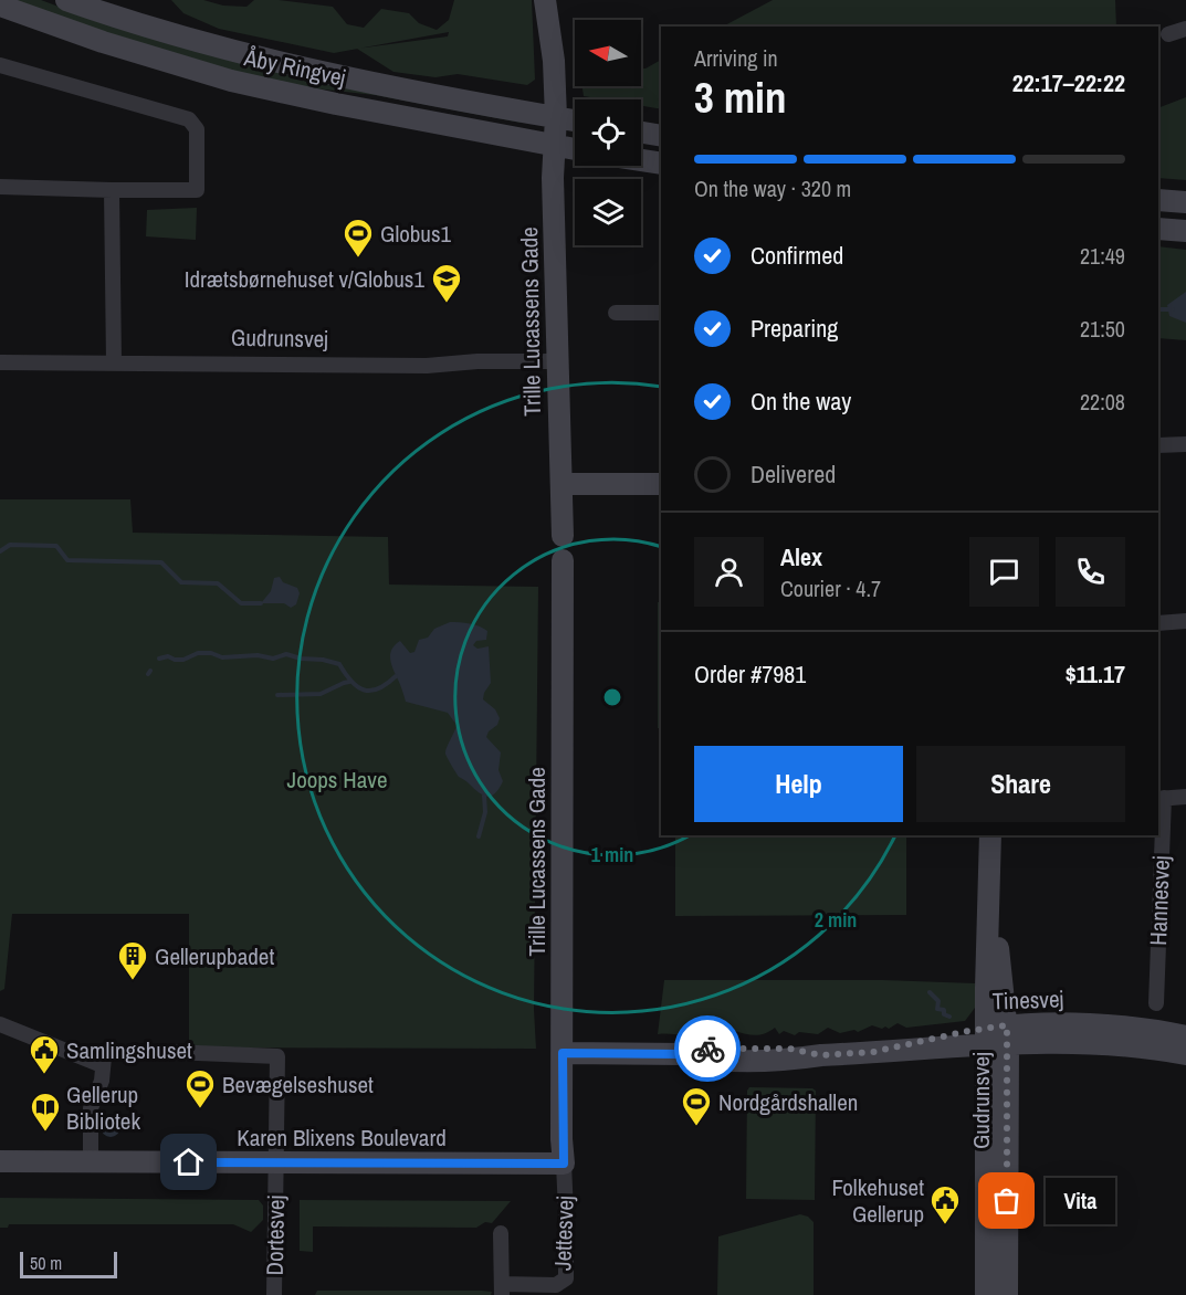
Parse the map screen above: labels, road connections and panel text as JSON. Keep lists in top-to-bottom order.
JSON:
{
  "streets": {
    "street": [
      "Åby Ringvej",
      "Trille Lucassens Gade",
      "Gudrunsvej",
      "Hannesvej",
      "Tinesvej",
      "Karen Blixens Boulevard",
      "Jettesvej",
      "Dortesvej"
    ]
  },
  "crossings": [
    ["Åby Ringvej", "Trille Lucassens Gade"],
    ["Trille Lucassens Gade", "Gudrunsvej"],
    ["Trille Lucassens Gade", "Tinesvej"],
    ["Trille Lucassens Gade", "Karen Blixens Boulevard"],
    ["Trille Lucassens Gade", "Jettesvej"],
    ["Gudrunsvej", "Tinesvej"],
    ["Karen Blixens Boulevard", "Jettesvej"],
    ["Karen Blixens Boulevard", "Dortesvej"]
  ],
  "parks": ["Joops Have"],
  "places": {
    "sports": ["Globus1", "Bevægelseshuset", "Nordgårdshallen"],
    "school or university": ["Idrætsbørnehuset v/Globus1"],
    "building": ["Gellerupbadet"],
    "public building": ["Samlingshuset", "Folkehuset Gellerup"],
    "library": ["Gellerup Bibliotek"],
    "other": ["Vita"]
  },
  "scale_bar": "50 m",
  "north": "left",
  "page": {
    "heading": ["3 min", "Arriving in", "22:17–22:22"],
    "panel": [
      "Alex",
      "Courier · 4.7",
      "Order #7981",
      "$11.17"
    ],
    "bar": "On the way · 320 m",
    "list": [
      ["Confirmed", "21:49"],
      ["Preparing", "21:50"],
      ["On the way", "22:08"],
      "Delivered"
    ],
    "buttons": ["Help", "Share"],
    "bubble": "Vita",
    "scale": "50 m"
  },
  "rings": ["1 min", "2 min"]
}
